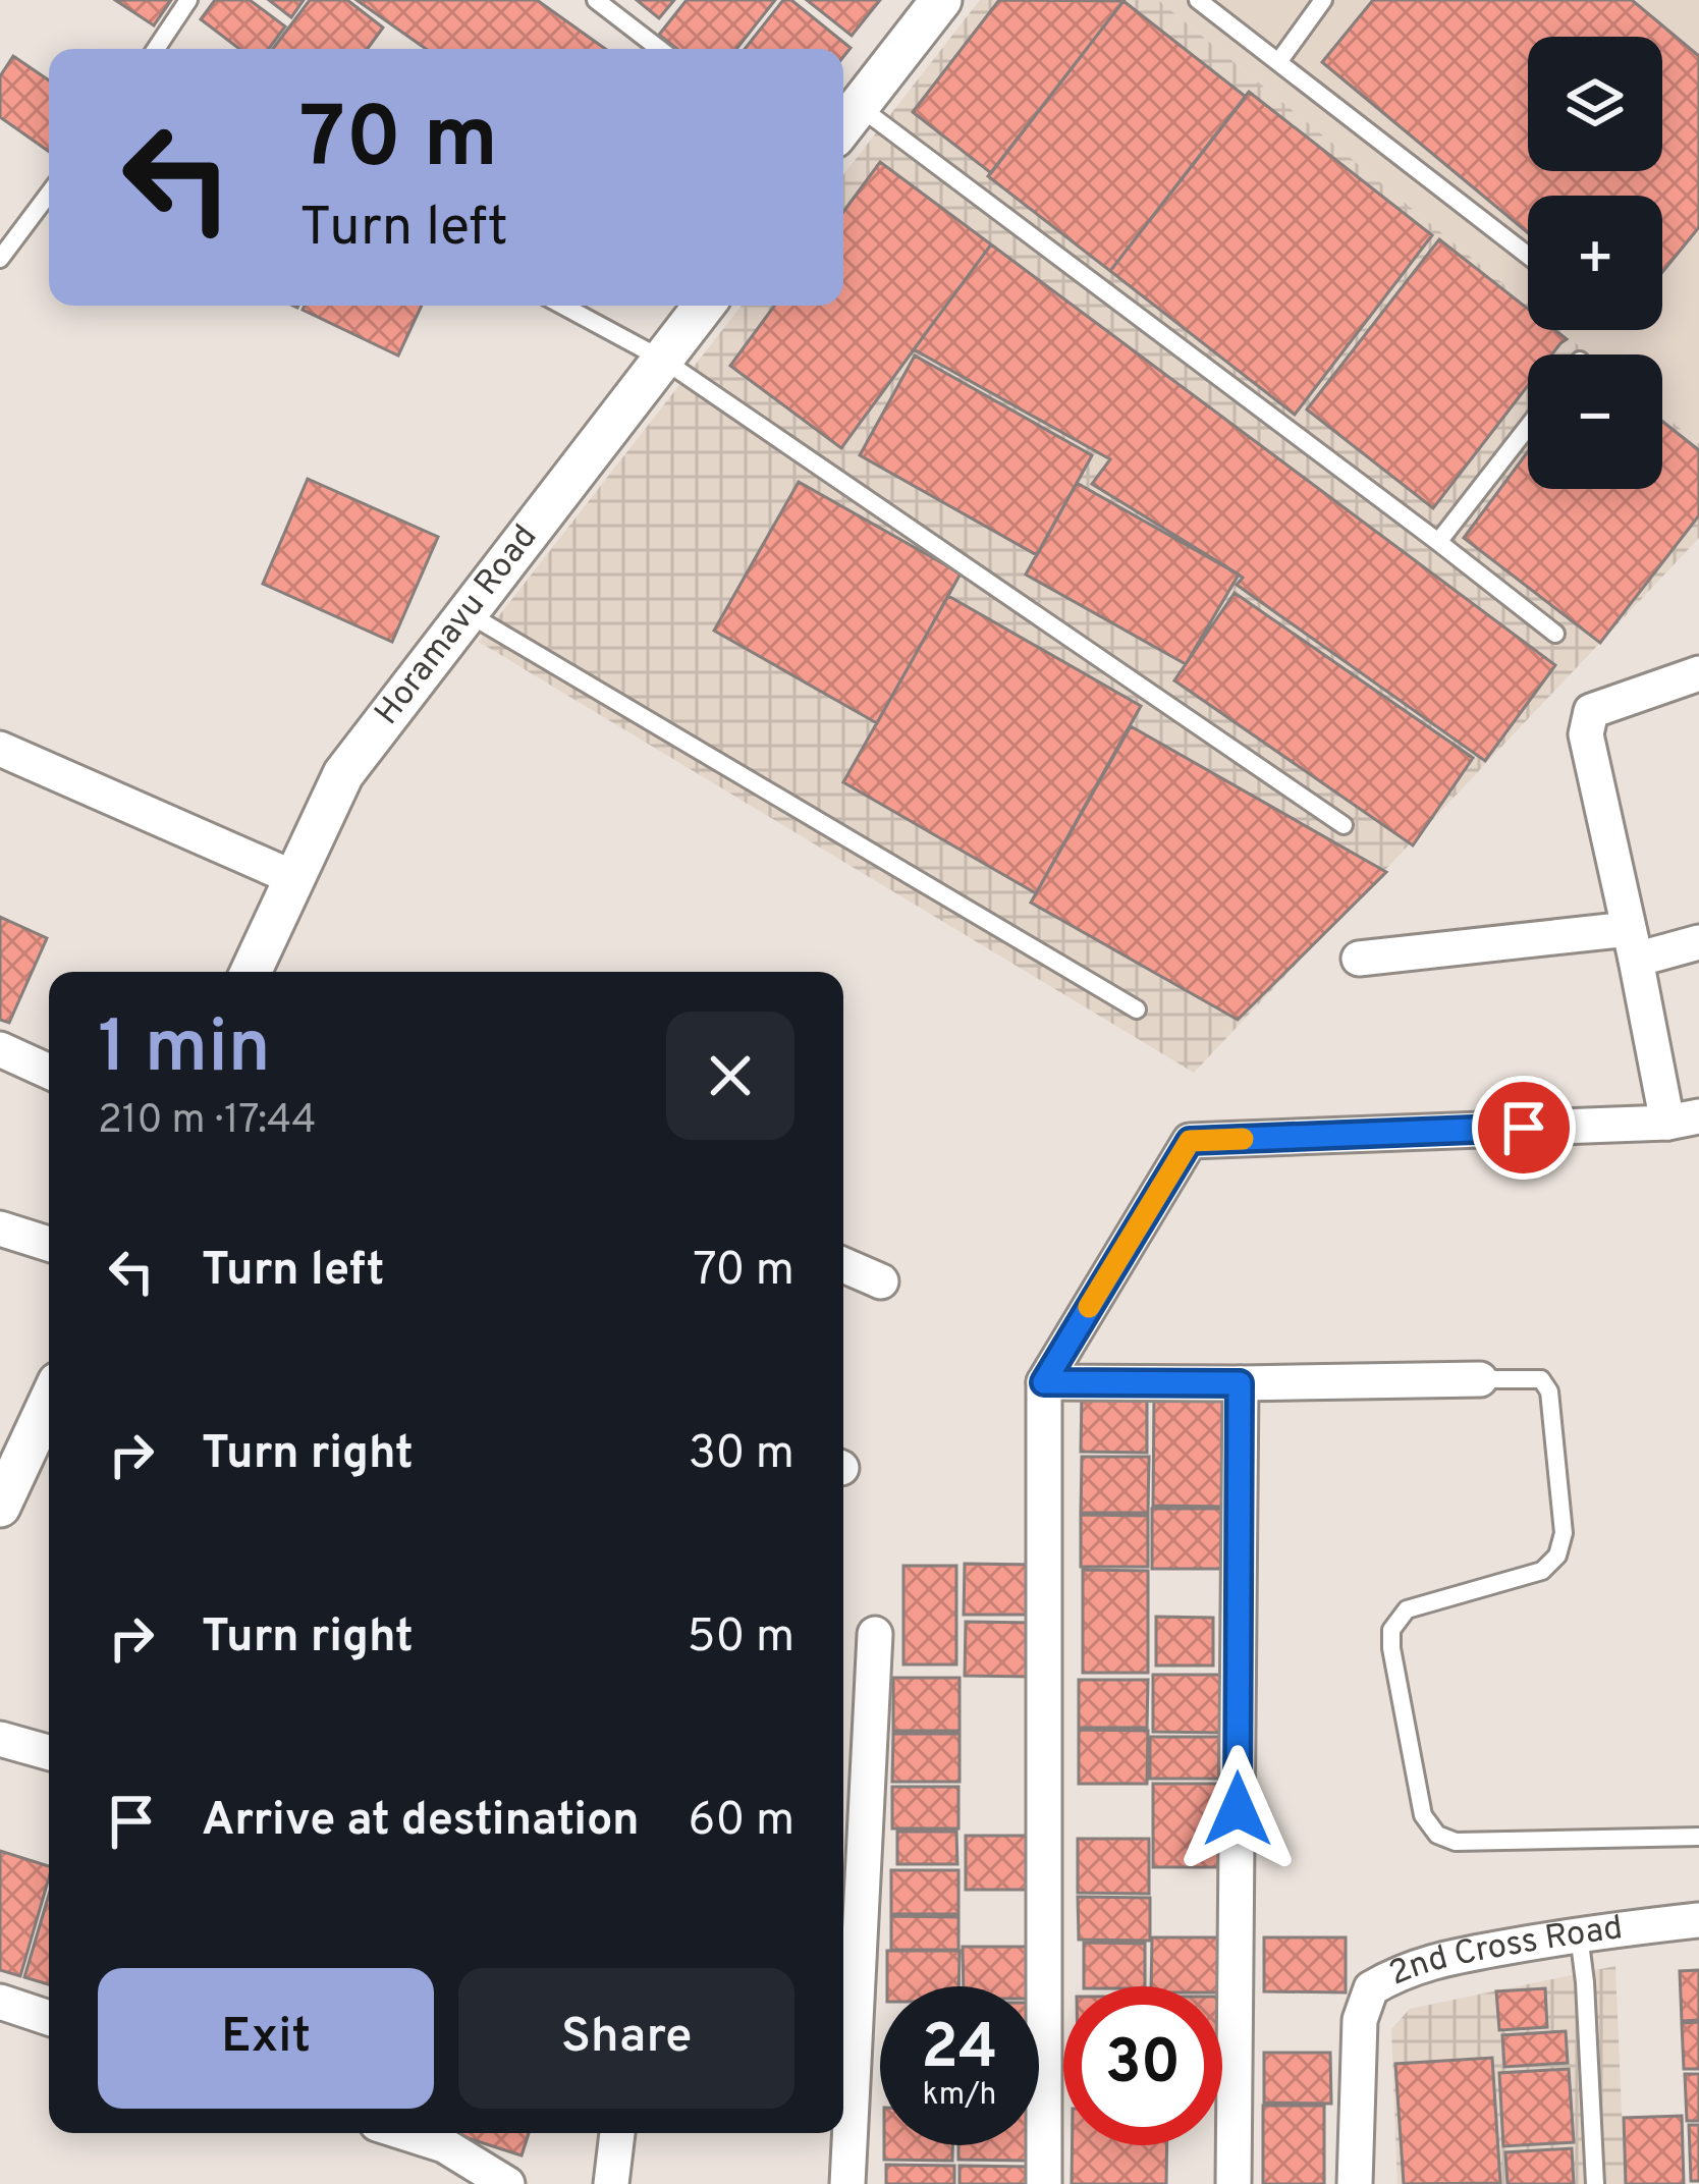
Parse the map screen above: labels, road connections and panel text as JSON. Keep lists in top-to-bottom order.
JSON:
{
  "streets": {
    "street": ["Horamavu Road", "2nd Cross Road"]
  },
  "page": {
    "map_buttons": ["+", "−"],
    "turn": ["70 m", "Turn left"],
    "heading": ["1 min", "210 m · 17:44"],
    "list": [
      {
        "name": "Turn left",
        "value": "70 m"
      },
      {
        "name": "Turn right",
        "value": "30 m"
      },
      {
        "name": "Turn right",
        "value": "50 m"
      },
      {
        "name": "Arrive at destination",
        "value": "60 m"
      }
    ],
    "buttons": ["Exit", "Share"],
    "speed": "24 km/h",
    "limit": "30"
  }
}
